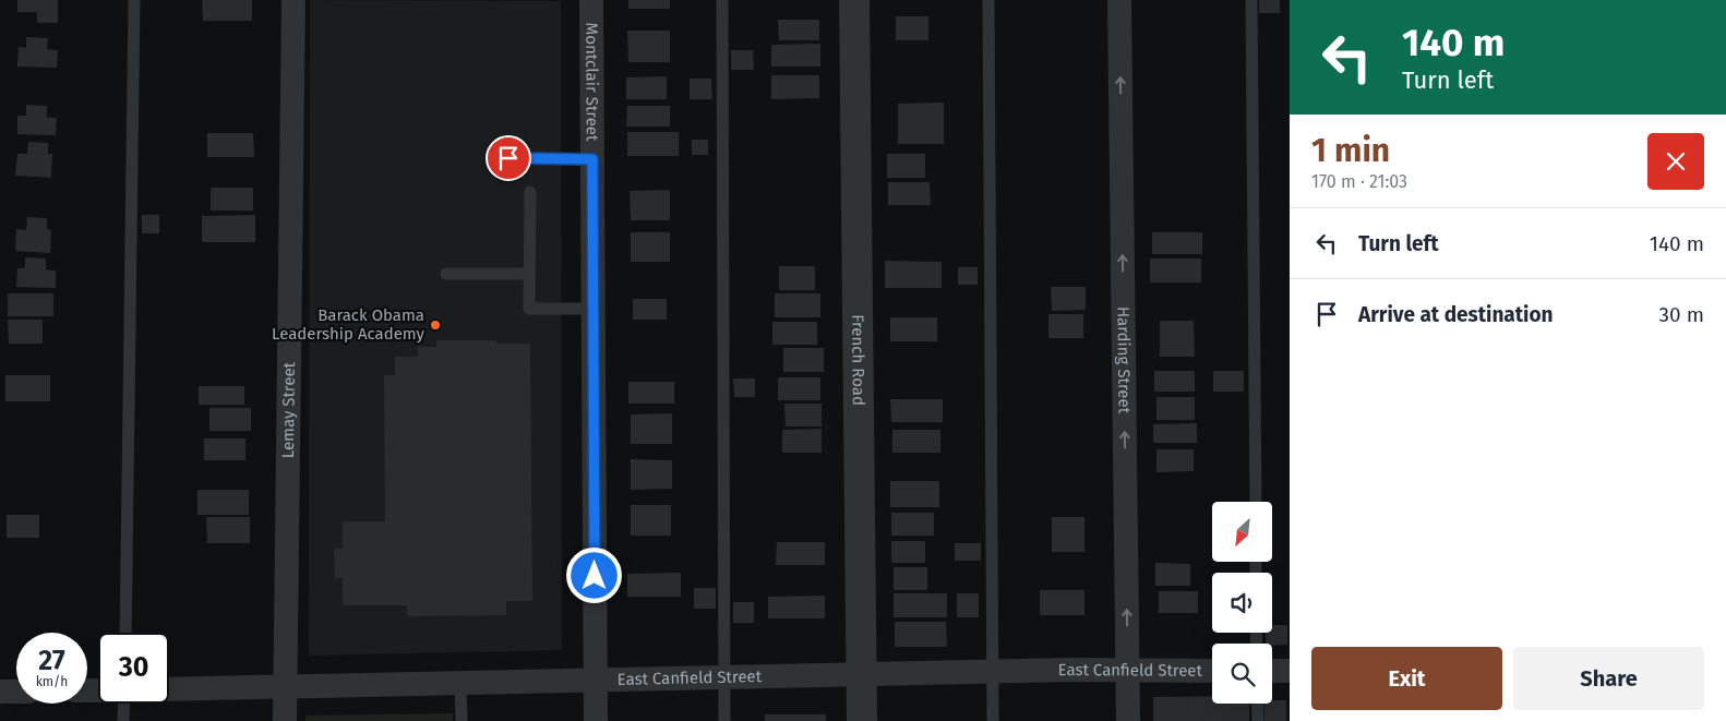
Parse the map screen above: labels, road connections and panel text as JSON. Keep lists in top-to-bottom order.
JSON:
{
  "streets": {
    "street": [
      "Montclair Street",
      "French Road",
      "Harding Street",
      "Lemay Street",
      "East Canfield Street"
    ]
  },
  "crossings": [
    ["Montclair Street", "East Canfield Street"],
    ["French Road", "East Canfield Street"],
    ["Harding Street", "East Canfield Street"],
    ["Lemay Street", "East Canfield Street"]
  ],
  "one_way": ["Harding Street"],
  "places": ["Barack Obama Leadership Academy"],
  "north": "bottom left",
  "page": {
    "turn": ["140 m", "Turn left"],
    "heading": ["1 min", "170 m · 21:03"],
    "list": [
      {
        "name": "Turn left",
        "value": "140 m"
      },
      {
        "name": "Arrive at destination",
        "value": "30 m"
      }
    ],
    "speed": "27 km/h",
    "limit": "30",
    "buttons": ["Exit", "Share"]
  }
}
